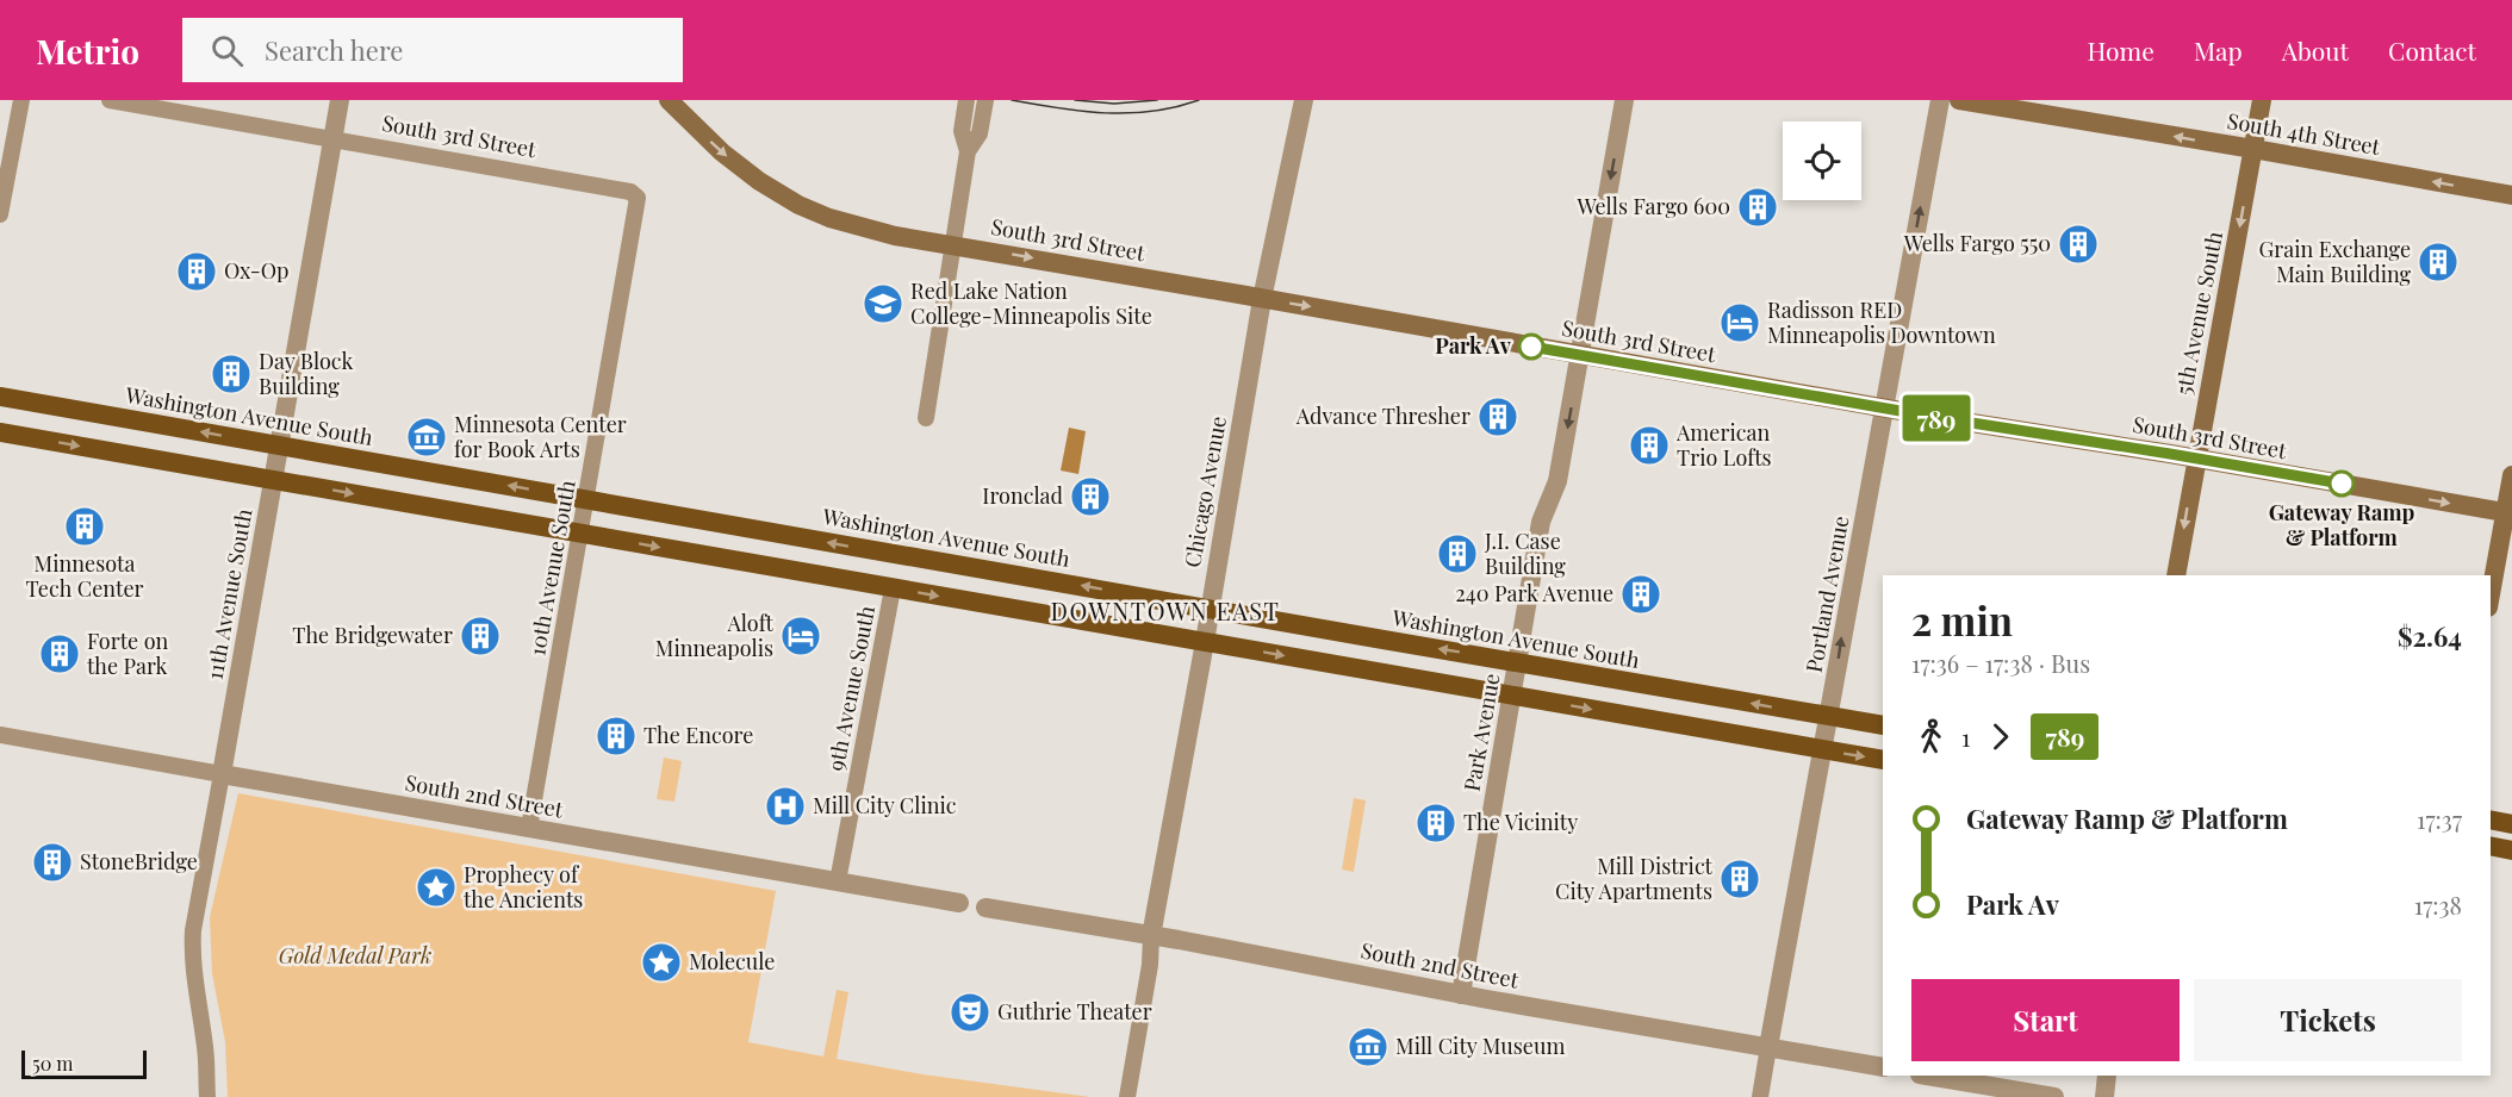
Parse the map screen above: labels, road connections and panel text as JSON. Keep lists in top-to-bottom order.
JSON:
{
  "streets": {
    "main road": [
      "South 4th Street",
      "South 3rd Street",
      "5th Avenue South",
      "Washington Avenue South"
    ],
    "street": [
      "Chicago Avenue",
      "10th Avenue South",
      "11th Avenue South",
      "Portland Avenue",
      "9th Avenue South",
      "Park Avenue",
      "South 2nd Street"
    ]
  },
  "crossings": [
    ["South 4th Street", "5th Avenue South"],
    ["South 3rd Street", "5th Avenue South"],
    ["South 3rd Street", "Chicago Avenue"],
    ["South 3rd Street", "10th Avenue South"],
    ["South 3rd Street", "11th Avenue South"],
    ["South 3rd Street", "Portland Avenue"],
    ["South 3rd Street", "Park Avenue"],
    ["Washington Avenue South", "Chicago Avenue"],
    ["Washington Avenue South", "10th Avenue South"],
    ["Washington Avenue South", "11th Avenue South"],
    ["Washington Avenue South", "Portland Avenue"],
    ["Washington Avenue South", "Park Avenue"],
    ["Chicago Avenue", "South 2nd Street"],
    ["10th Avenue South", "South 2nd Street"],
    ["11th Avenue South", "South 2nd Street"],
    ["Portland Avenue", "South 2nd Street"],
    ["9th Avenue South", "South 2nd Street"],
    ["Park Avenue", "South 2nd Street"]
  ],
  "one_way": [
    "South 4th Street",
    "South 3rd Street",
    "5th Avenue South",
    "Portland Avenue",
    "Park Avenue"
  ],
  "districts": ["DOWNTOWN EAST"],
  "parks": ["Gold Medal Park"],
  "places": {
    "building": [
      "Wells Fargo 600",
      "Wells Fargo 550",
      "Grain Exchange Main Building",
      "Ox-Op",
      "Day Block Building",
      "Advance Thresher",
      "American Trio Lofts",
      "Ironclad",
      "Minnesota Tech Center",
      "J.I. Case Building",
      "240 Park Avenue",
      "The Bridgewater",
      "Forte on the Park",
      "The Encore",
      "The Vicinity",
      "StoneBridge",
      "Mill District City Apartments"
    ],
    "school or university": ["Red Lake Nation College-Minneapolis Site"],
    "hotel": ["Radisson RED Minneapolis Downtown", "Aloft Minneapolis"],
    "other": ["Park Av", "Gateway Ramp & Platform"],
    "museum": ["Minnesota Center for Book Arts", "Mill City Museum"],
    "hospital": ["Mill City Clinic"],
    "place": ["Prophecy of the Ancients", "Molecule"],
    "theatre": ["Guthrie Theater"]
  },
  "lines": ["bus line 789"],
  "scale_bar": "50 m",
  "page": {
    "header": "Metrio",
    "search": "Search here",
    "nav": [
      "Home",
      "Map",
      "About",
      "Contact"
    ],
    "on_map": "789",
    "heading": ["2 min", "17:36 – 17:38 · Bus", "$2.64"],
    "legs": ["1", "789"],
    "list": [
      {
        "name": "Gateway Ramp & Platform",
        "value": "17:37"
      },
      {
        "name": "Park Av",
        "value": "17:38"
      }
    ],
    "buttons": ["Start", "Tickets"],
    "scale": "50 m"
  }
}
